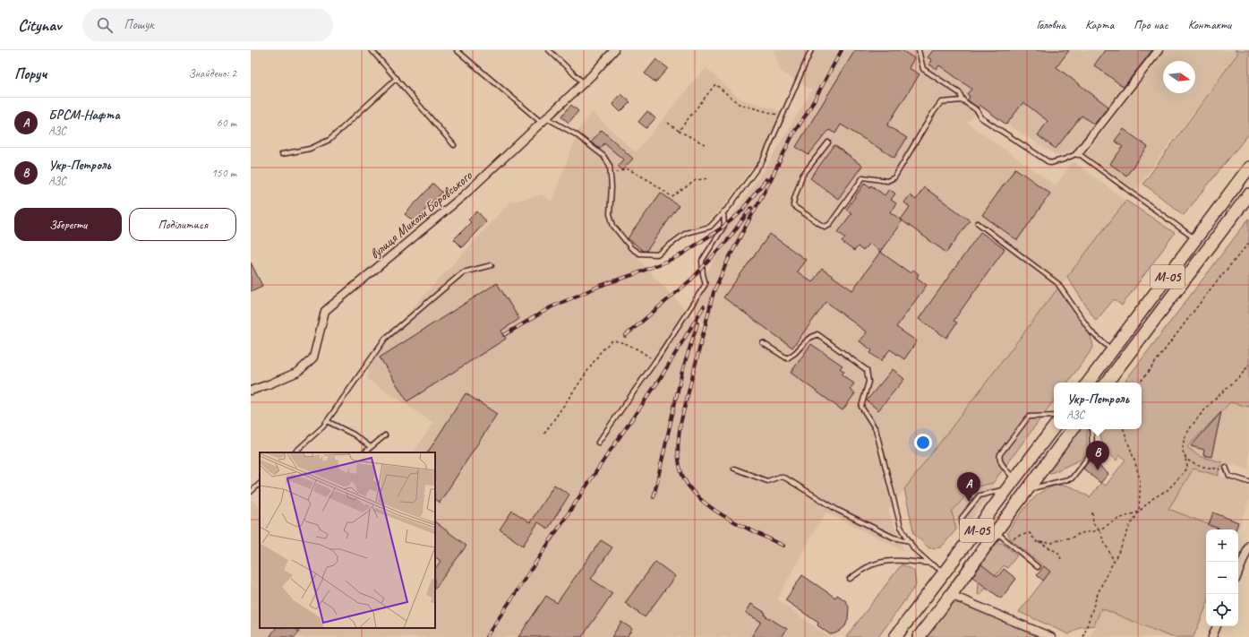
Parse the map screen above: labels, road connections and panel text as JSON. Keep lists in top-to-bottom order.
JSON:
{
  "streets": {
    "main road": ["М-05"],
    "street": ["вулиця Миколи Боровського"]
  },
  "north": "right",
  "page": {
    "header": "Citynav",
    "search": "Пошук",
    "nav": [
      "Головна",
      "Карта",
      "Про нас",
      "Контакти"
    ],
    "heading": ["Поруч", "Знайдено: 2"],
    "list": [
      {
        "mark": "A",
        "name": "БРСМ-Нафта",
        "note": "АЗС",
        "value": "60 m"
      },
      {
        "mark": "B",
        "name": "Укр-Петроль",
        "note": "АЗС",
        "value": "150 m"
      }
    ],
    "buttons": ["Зберегти", "Поділитися"],
    "popup": ["Укр-Петроль", "АЗС"],
    "pins": ["B", "A"],
    "map_buttons": ["+", "−"]
  }
}
